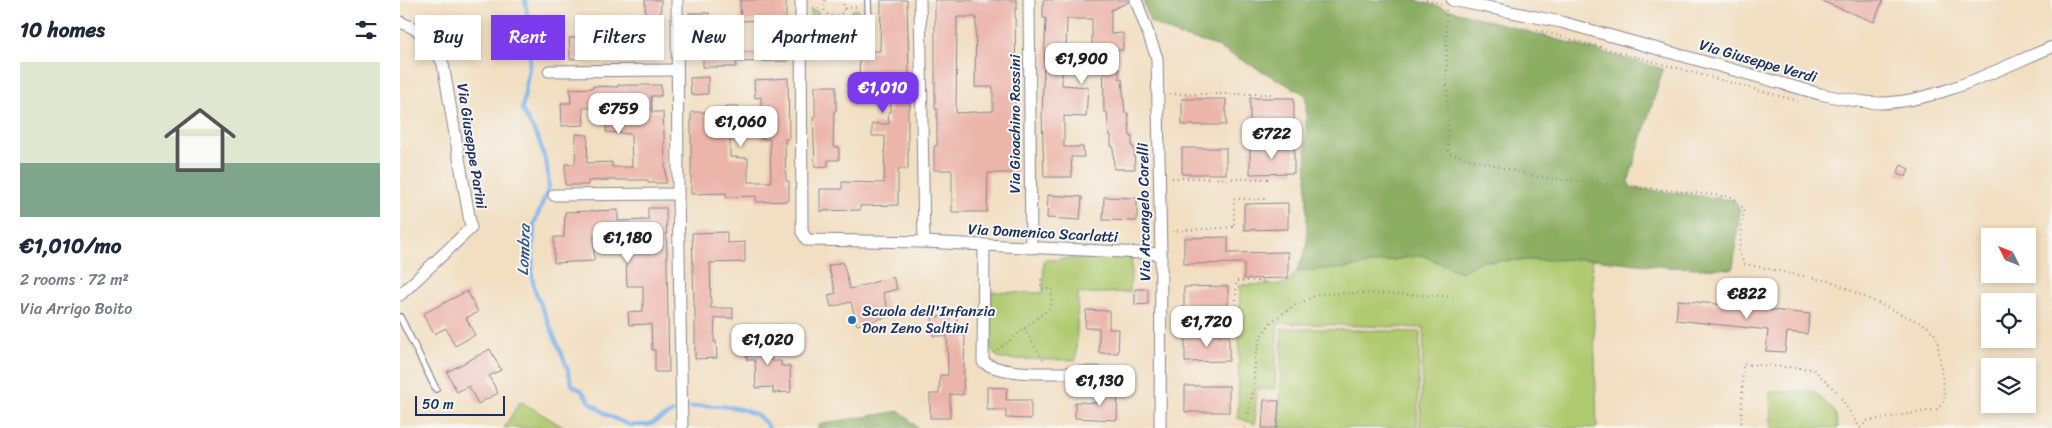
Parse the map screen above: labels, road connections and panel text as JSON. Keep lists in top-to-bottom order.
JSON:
{
  "streets": {
    "street": [
      "Via Giuseppe Verdi",
      "Via Gioachino Rossini",
      "Via Giuseppe Parini",
      "Via Arcangelo Corelli",
      "Via Domenico Scarlatti"
    ]
  },
  "crossings": [
    ["Via Gioachino Rossini", "Via Domenico Scarlatti"],
    ["Via Arcangelo Corelli", "Via Domenico Scarlatti"]
  ],
  "water": ["Lombra"],
  "places": ["Scuola dell'Infanzia Don Zeno Saltini"],
  "scale_bar": "50 m",
  "north": "top left",
  "page": {
    "heading": "10 homes",
    "chip": [
      "Buy",
      "Rent",
      "Filters",
      "New",
      "Apartment"
    ],
    "price": [
      "€1,900",
      "€1,010",
      "€759",
      "€1,060",
      "€722",
      "€1,180",
      "€822",
      "€1,720",
      "€1,020",
      "€1,130"
    ],
    "list": [
      {
        "name": "€1,010/mo",
        "note": "2 rooms · 72 m² · Via Arrigo Boito"
      }
    ],
    "scale": "50 m"
  }
}
